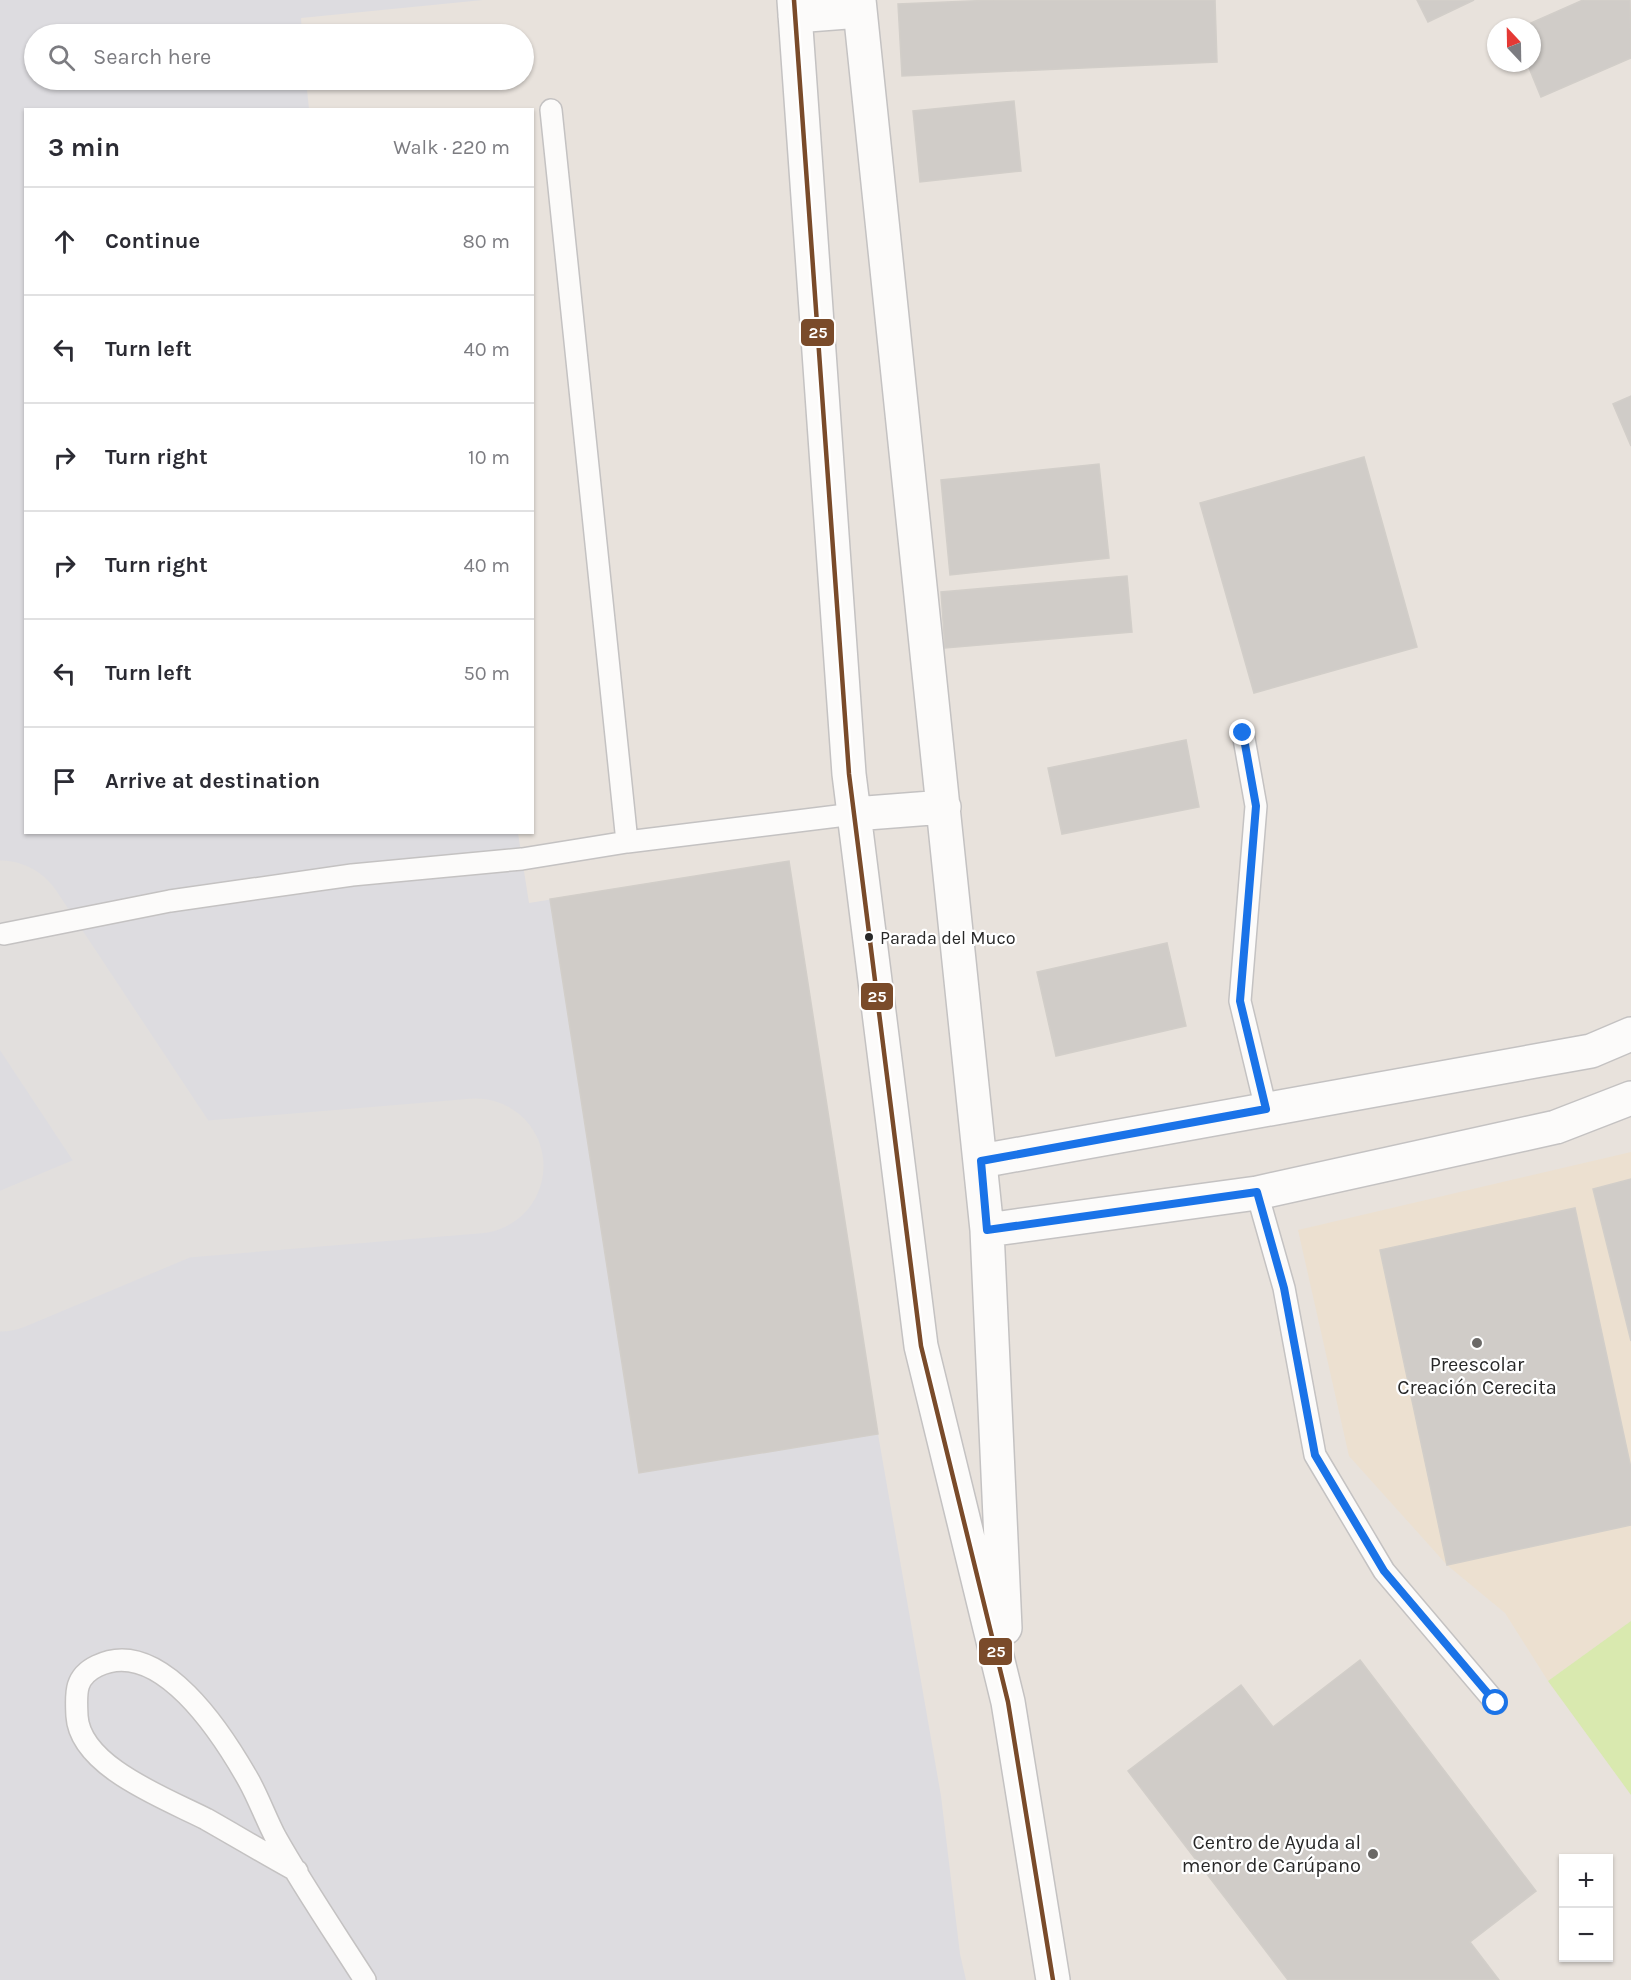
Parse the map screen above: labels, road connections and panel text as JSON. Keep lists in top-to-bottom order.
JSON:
{
  "places": ["Parada del Muco", "Preescolar Creación Cerecita", "Centro de Ayuda al menor de Carúpano"],
  "lines": ["transit line 25"],
  "north": "top",
  "page": {
    "search": "Search here",
    "heading": ["3 min", "Walk · 220 m"],
    "list": [
      ["Continue", "80 m"],
      ["Turn left", "40 m"],
      ["Turn right", "10 m"],
      ["Turn right", "40 m"],
      ["Turn left", "50 m"],
      "Arrive at destination"
    ],
    "map_buttons": ["+", "−"]
  }
}
